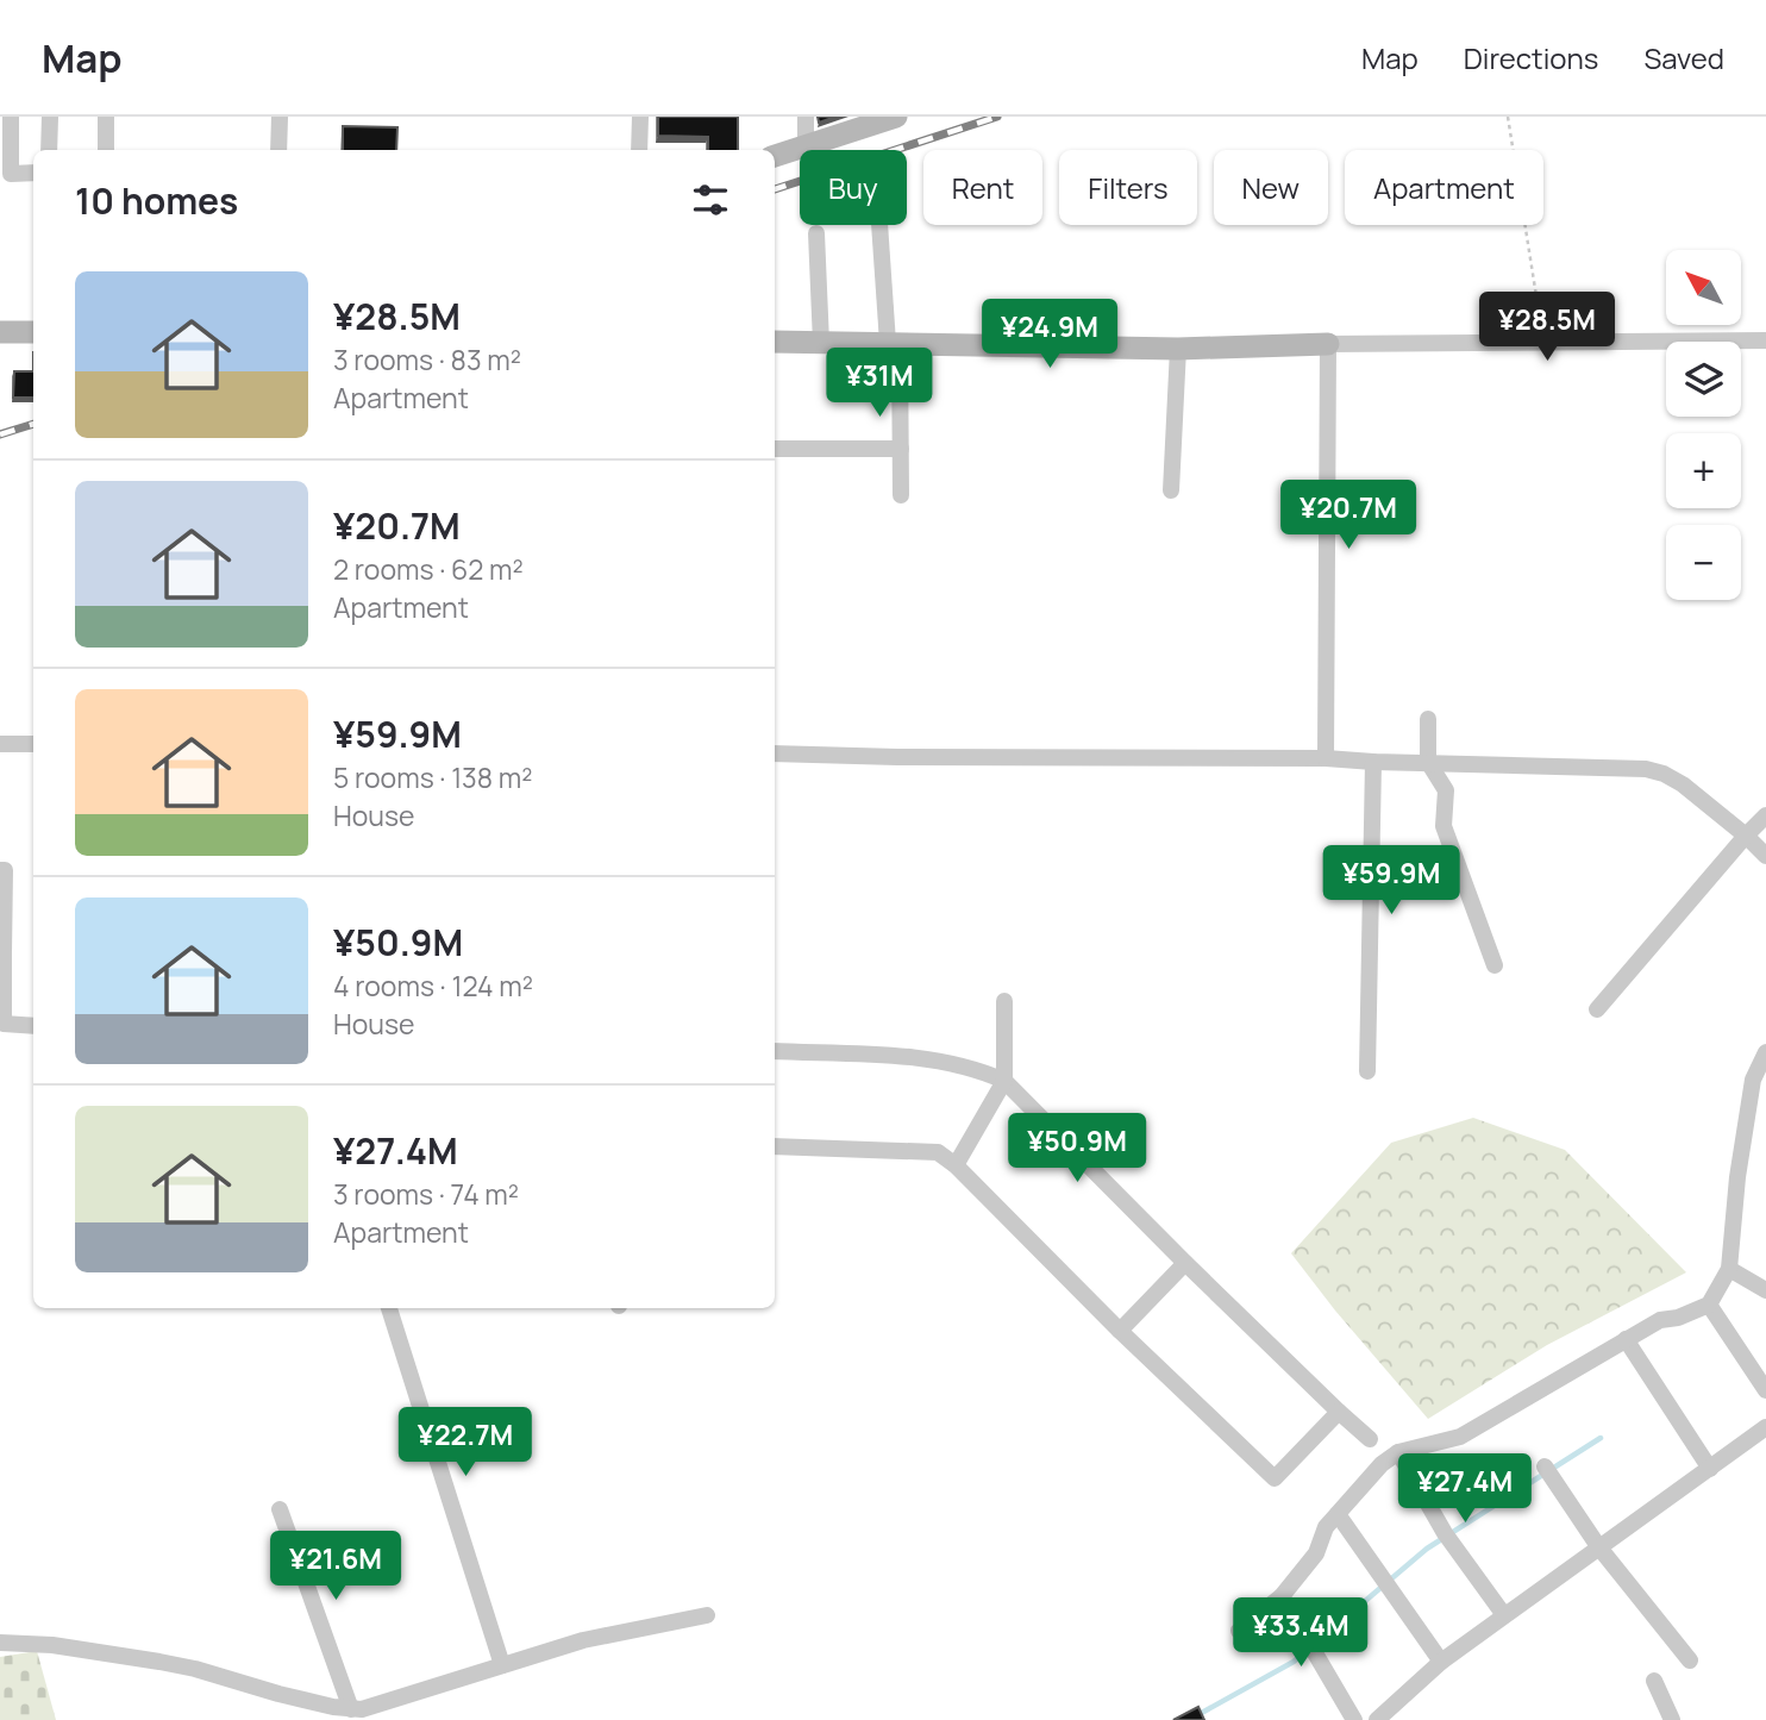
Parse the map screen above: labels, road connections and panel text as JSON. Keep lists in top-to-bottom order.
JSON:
{
  "north": "top left",
  "page": {
    "header": "Map",
    "nav": ["Map", "Directions", "Saved"],
    "chip": [
      "Buy",
      "Rent",
      "Filters",
      "New",
      "Apartment"
    ],
    "heading": "10 homes",
    "map_buttons": ["+", "−"],
    "list": [
      {
        "name": "¥28.5M",
        "note": "3 rooms · 83 m² · Apartment"
      },
      {
        "name": "¥20.7M",
        "note": "2 rooms · 62 m² · Apartment"
      },
      {
        "name": "¥59.9M",
        "note": "5 rooms · 138 m² · House"
      },
      {
        "name": "¥50.9M",
        "note": "4 rooms · 124 m² · House"
      },
      {
        "name": "¥27.4M",
        "note": "3 rooms · 74 m² · Apartment"
      }
    ],
    "price": [
      "¥28.5M",
      "¥24.9M",
      "¥31M",
      "¥20.7M",
      "¥59.9M",
      "¥50.9M",
      "¥22.7M",
      "¥27.4M",
      "¥21.6M",
      "¥33.4M"
    ]
  }
}
